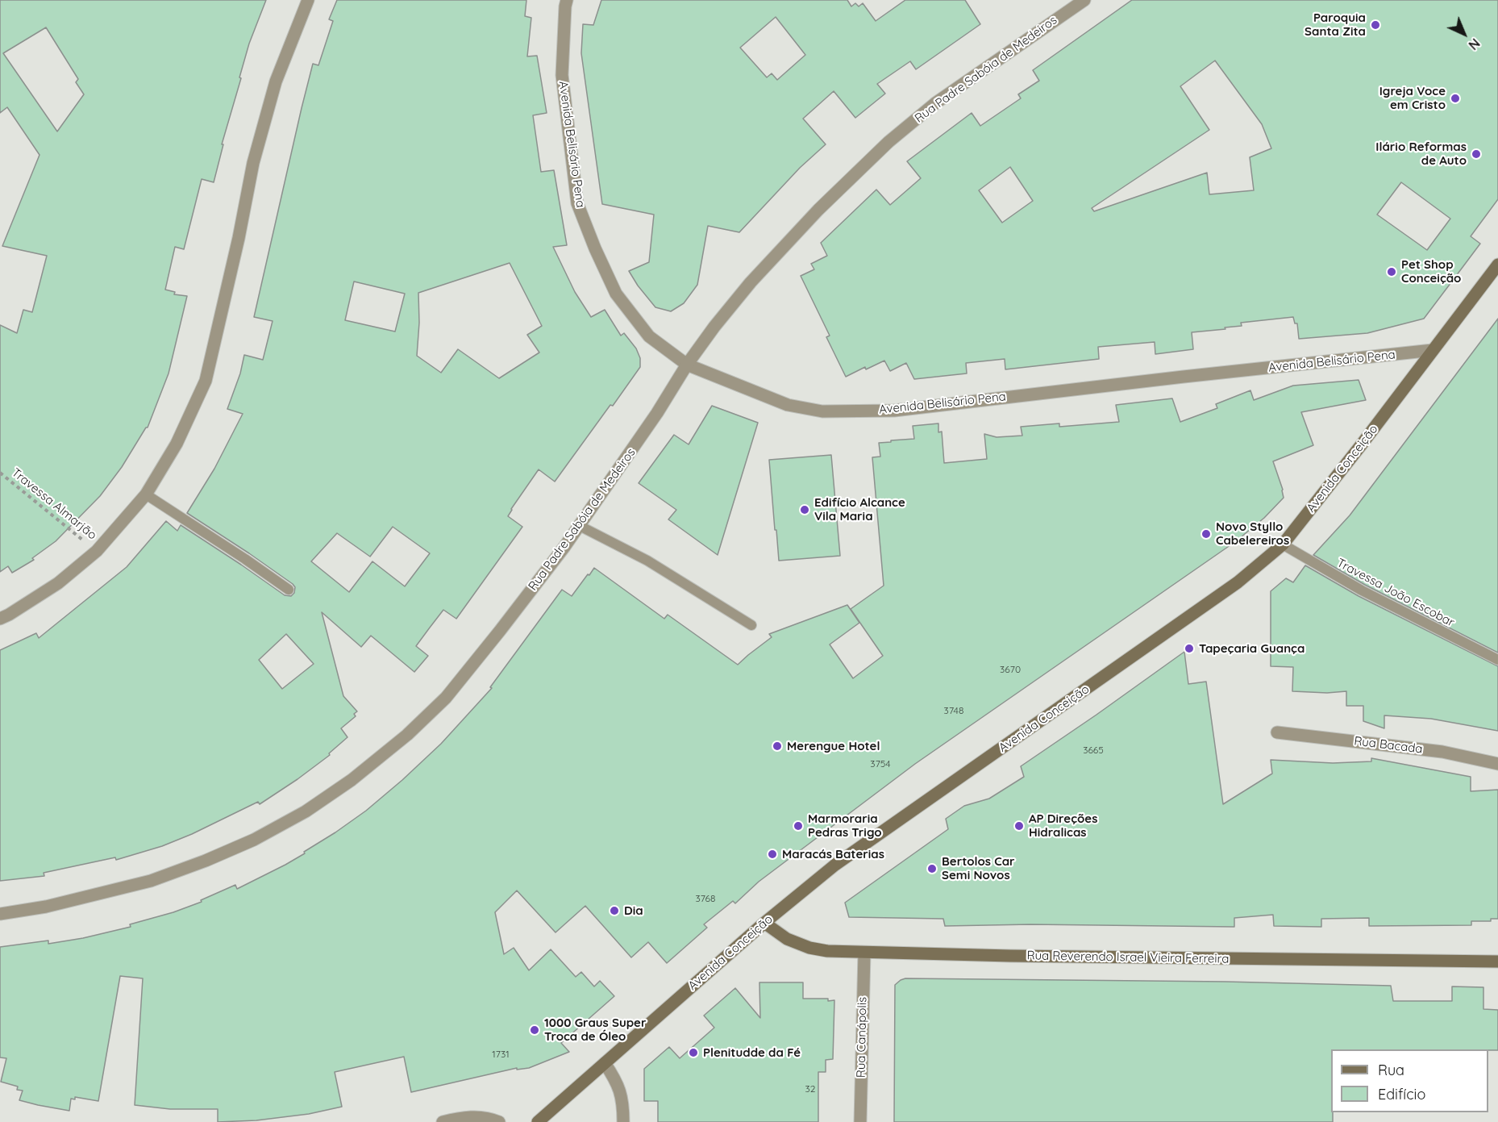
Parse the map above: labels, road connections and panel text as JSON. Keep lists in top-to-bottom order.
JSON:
{
  "streets": {
    "main road": ["Avenida Conceição", "Rua Reverendo Israel Vieira Ferreira"],
    "street": [
      "Rua Padre Sabóia de Medeiros",
      "Avenida Belisário Pena",
      "Rua Bacada",
      "Rua Canápolis"
    ],
    "lane": ["Travessa João Escobar"],
    "path": ["Travessa Almarjão"]
  },
  "crossings": [
    ["Rua Padre Sabóia de Medeiros", "Avenida Belisário Pena"],
    ["Avenida Belisário Pena", "Avenida Conceição"],
    ["Avenida Conceição", "Travessa João Escobar"],
    ["Avenida Conceição", "Rua Reverendo Israel Vieira Ferreira"],
    ["Rua Reverendo Israel Vieira Ferreira", "Rua Canápolis"]
  ],
  "places": [
    "Paroquia Santa Zita",
    "Igreja Voce em Cristo",
    "Ilário Reformas de Auto",
    "Pet Shop Conceição",
    "Edifício Alcance Vila Maria",
    "Novo Styllo Cabelereiros",
    "Tapeçaria Guança",
    "Merengue Hotel",
    "Marmoraria Pedras Trigo",
    "AP Direções Hidralicas",
    "Maracás Baterias",
    "Bertolos Car Semi Novos",
    "Dia",
    "1000 Graus Super Troca de Óleo",
    "Plenitudde da Fé"
  ],
  "house_numbers": [
    "3670",
    "3748",
    "3665",
    "3754",
    "3768",
    "1731",
    "32"
  ],
  "legend": ["Rua", "Edifício"],
  "north": "bottom right"
}
